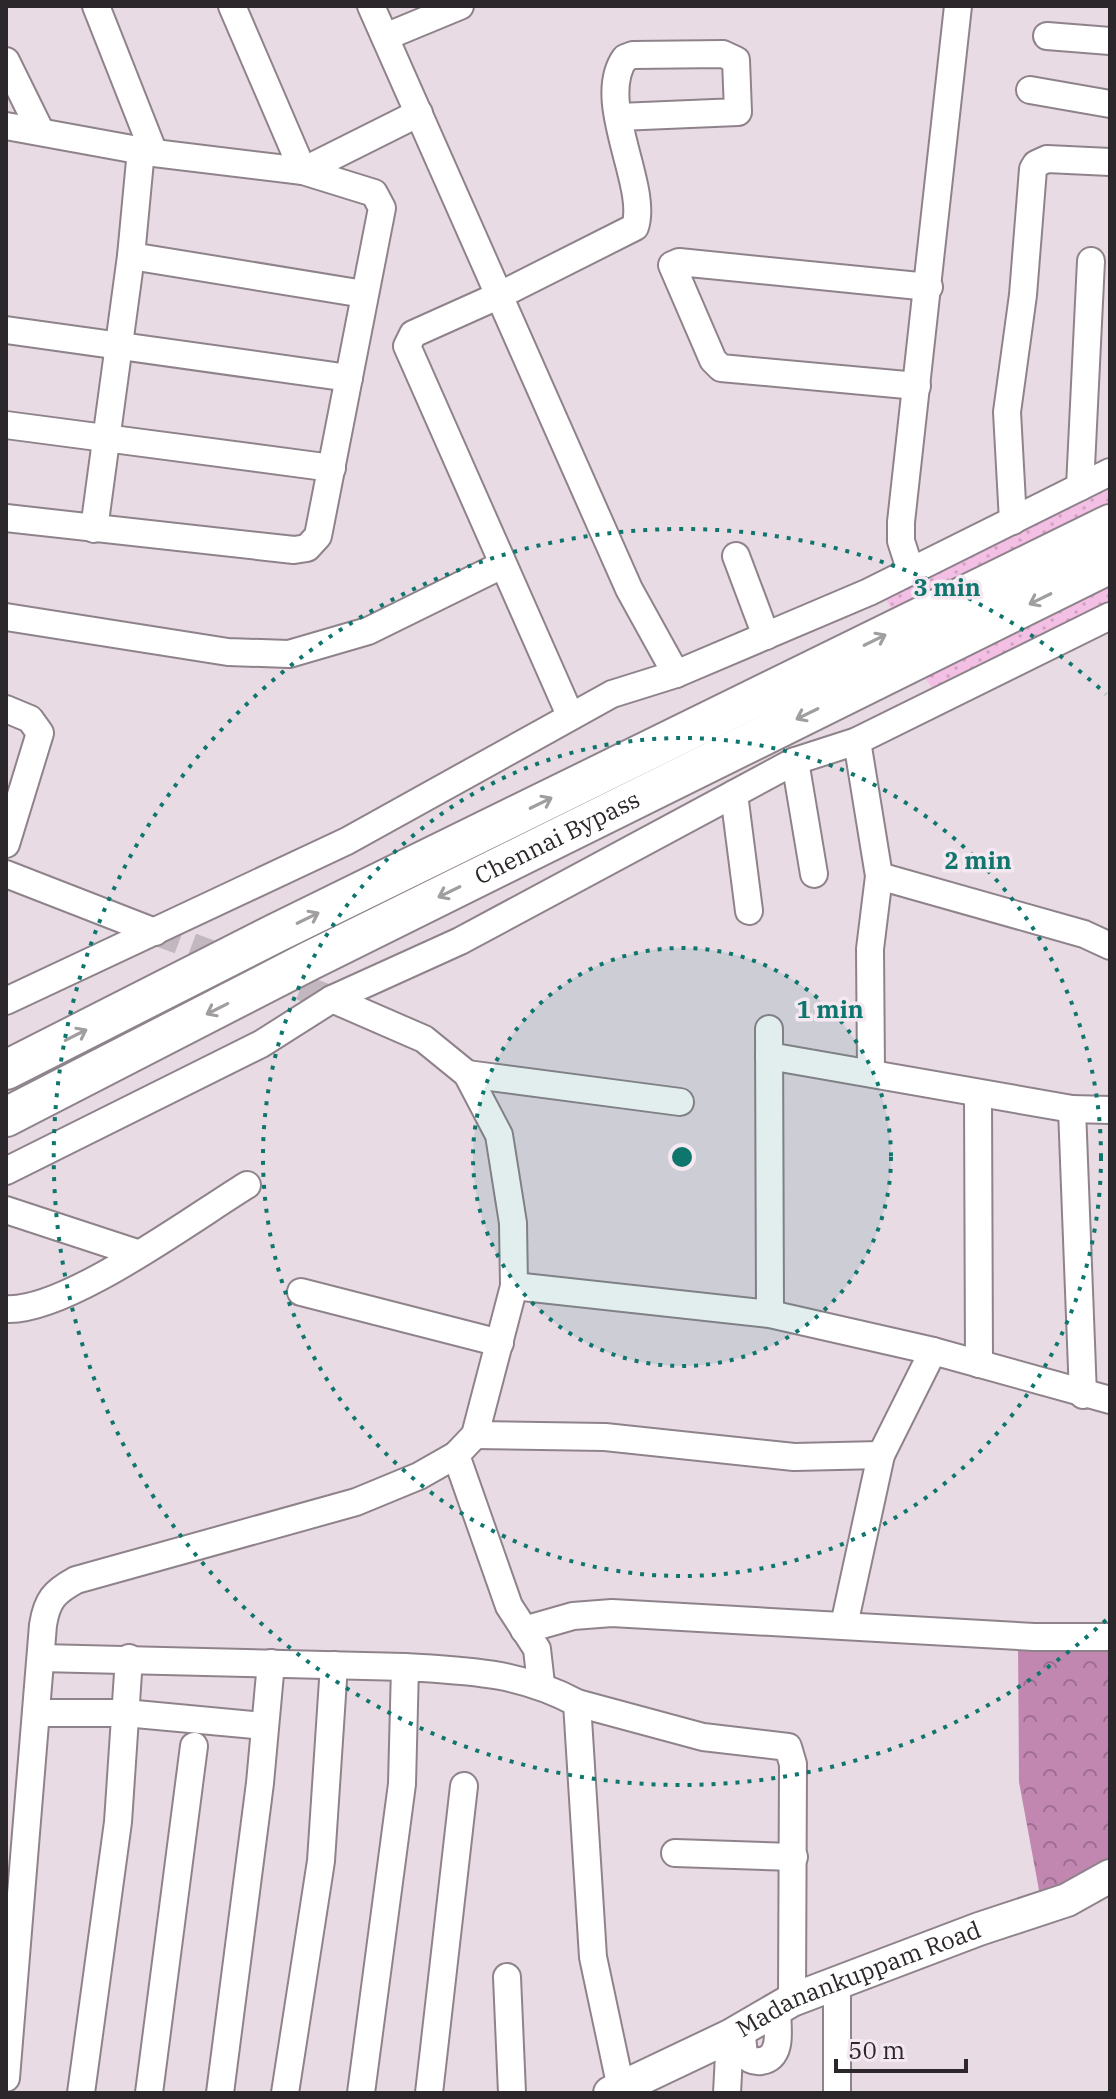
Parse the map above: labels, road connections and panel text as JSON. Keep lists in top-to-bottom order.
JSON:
{
  "streets": {
    "highway": ["Chennai Bypass"],
    "main road": ["Madanankuppam Road"]
  },
  "scale_bar": "50 m",
  "rings": ["3 min", "2 min", "1 min"]
}
